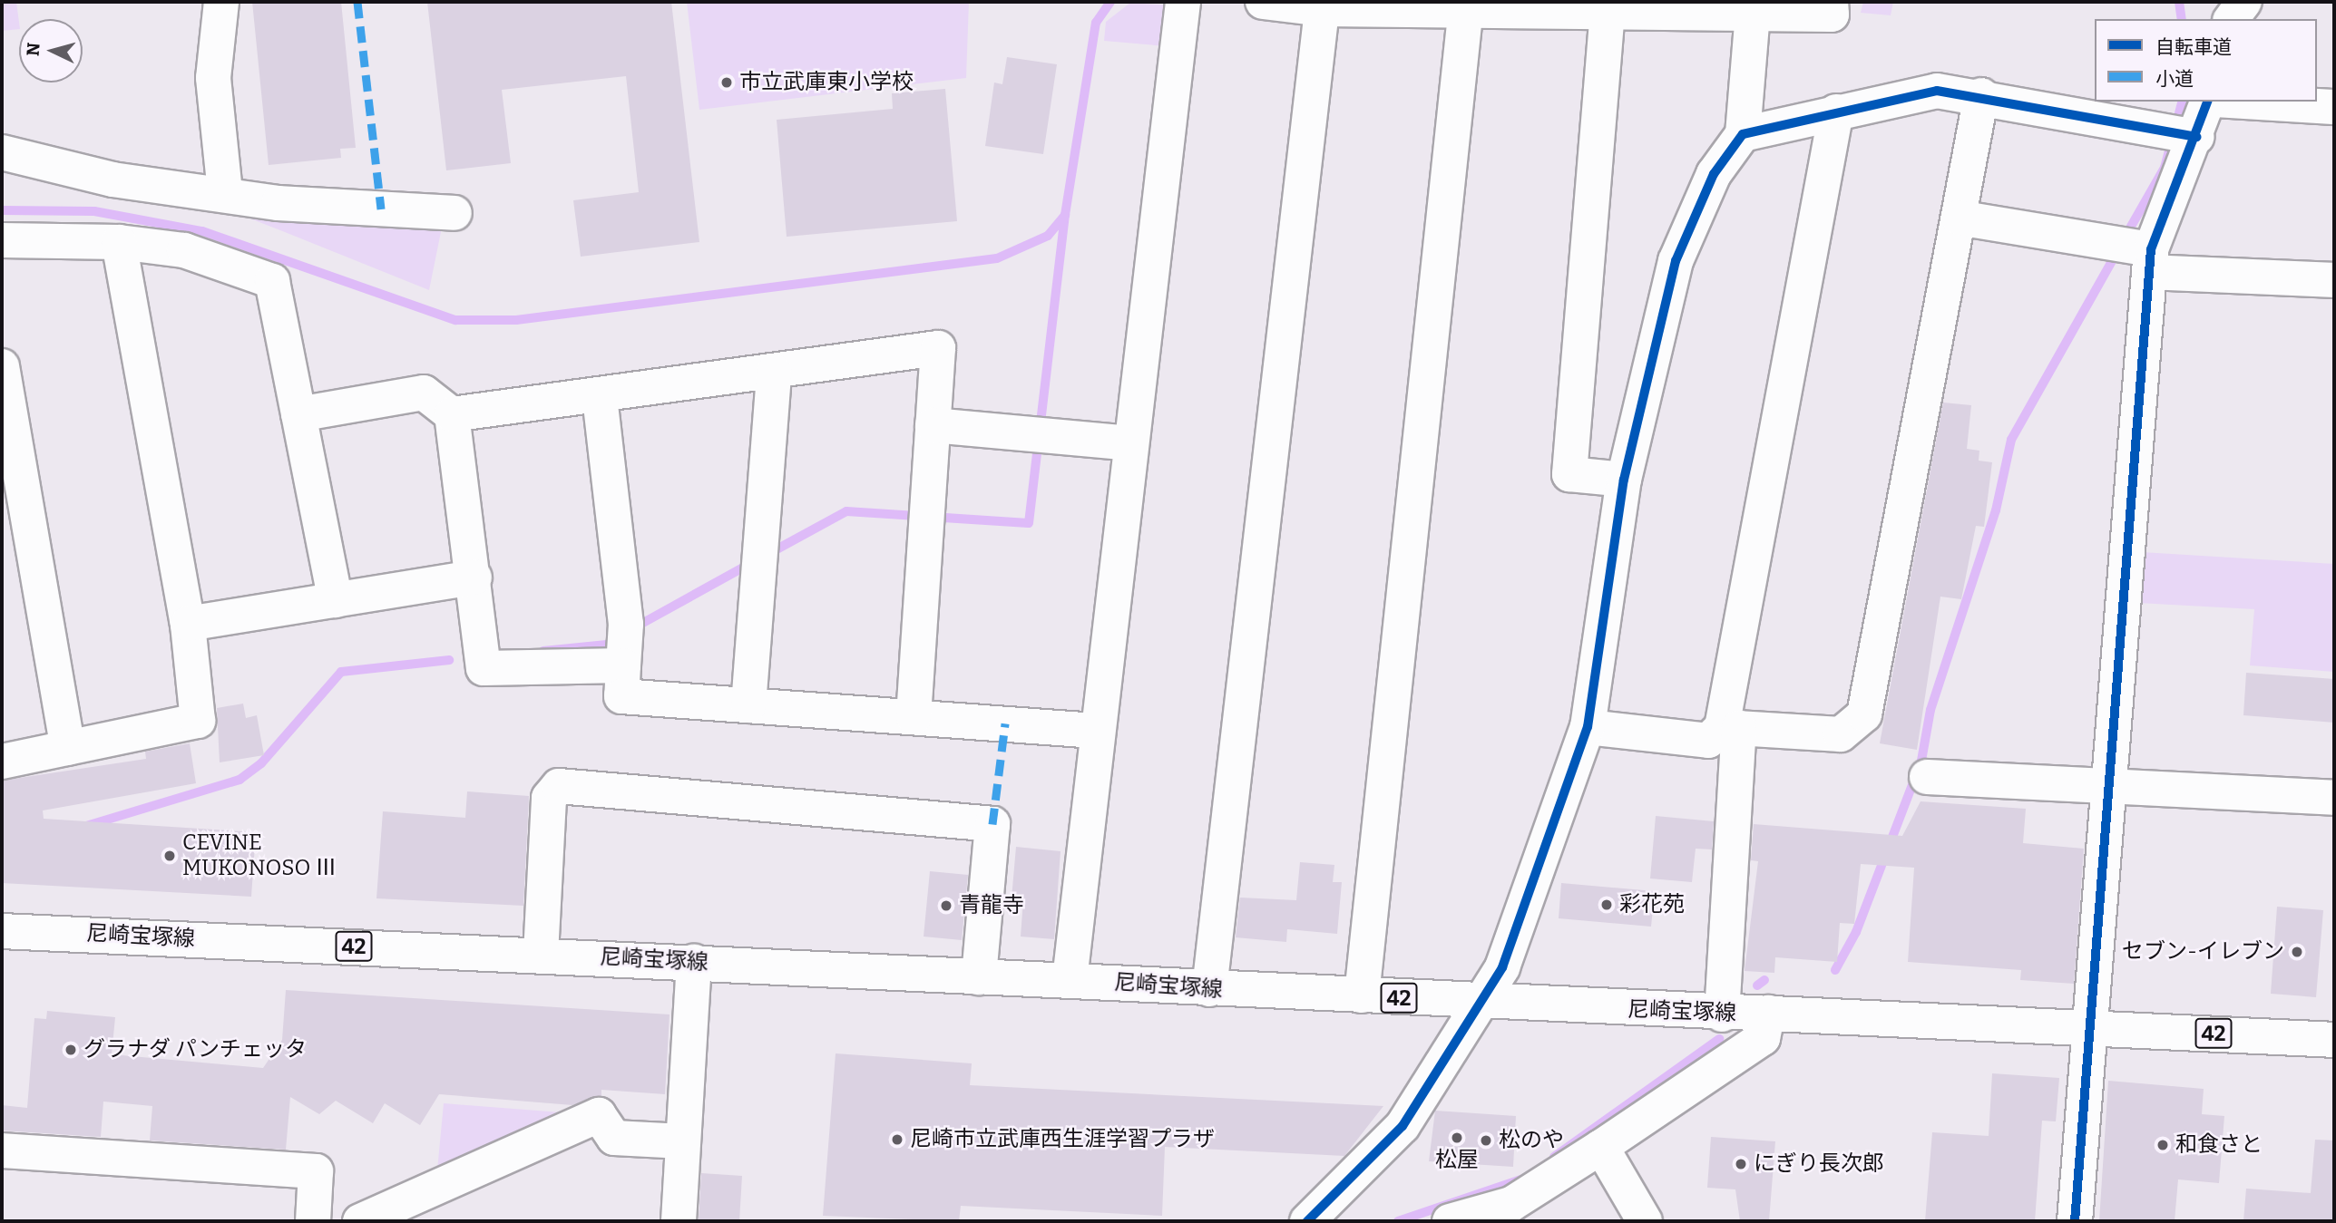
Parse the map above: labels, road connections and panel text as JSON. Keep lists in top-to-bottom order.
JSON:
{
  "streets": {
    "street": ["尼崎宝塚線", "42"]
  },
  "places": [
    "市立武庫東小学校",
    "CEVINE MUKONOSO Ⅲ",
    "彩花苑",
    "青龍寺",
    "セブン-イレブン",
    "グラナダ パンチェッタ",
    "松屋",
    "尼崎市立武庫西生涯学習プラザ",
    "松のや",
    "和食さと",
    "にぎり長次郎"
  ],
  "legend": ["自転車道", "小道"],
  "north": "left"
}
